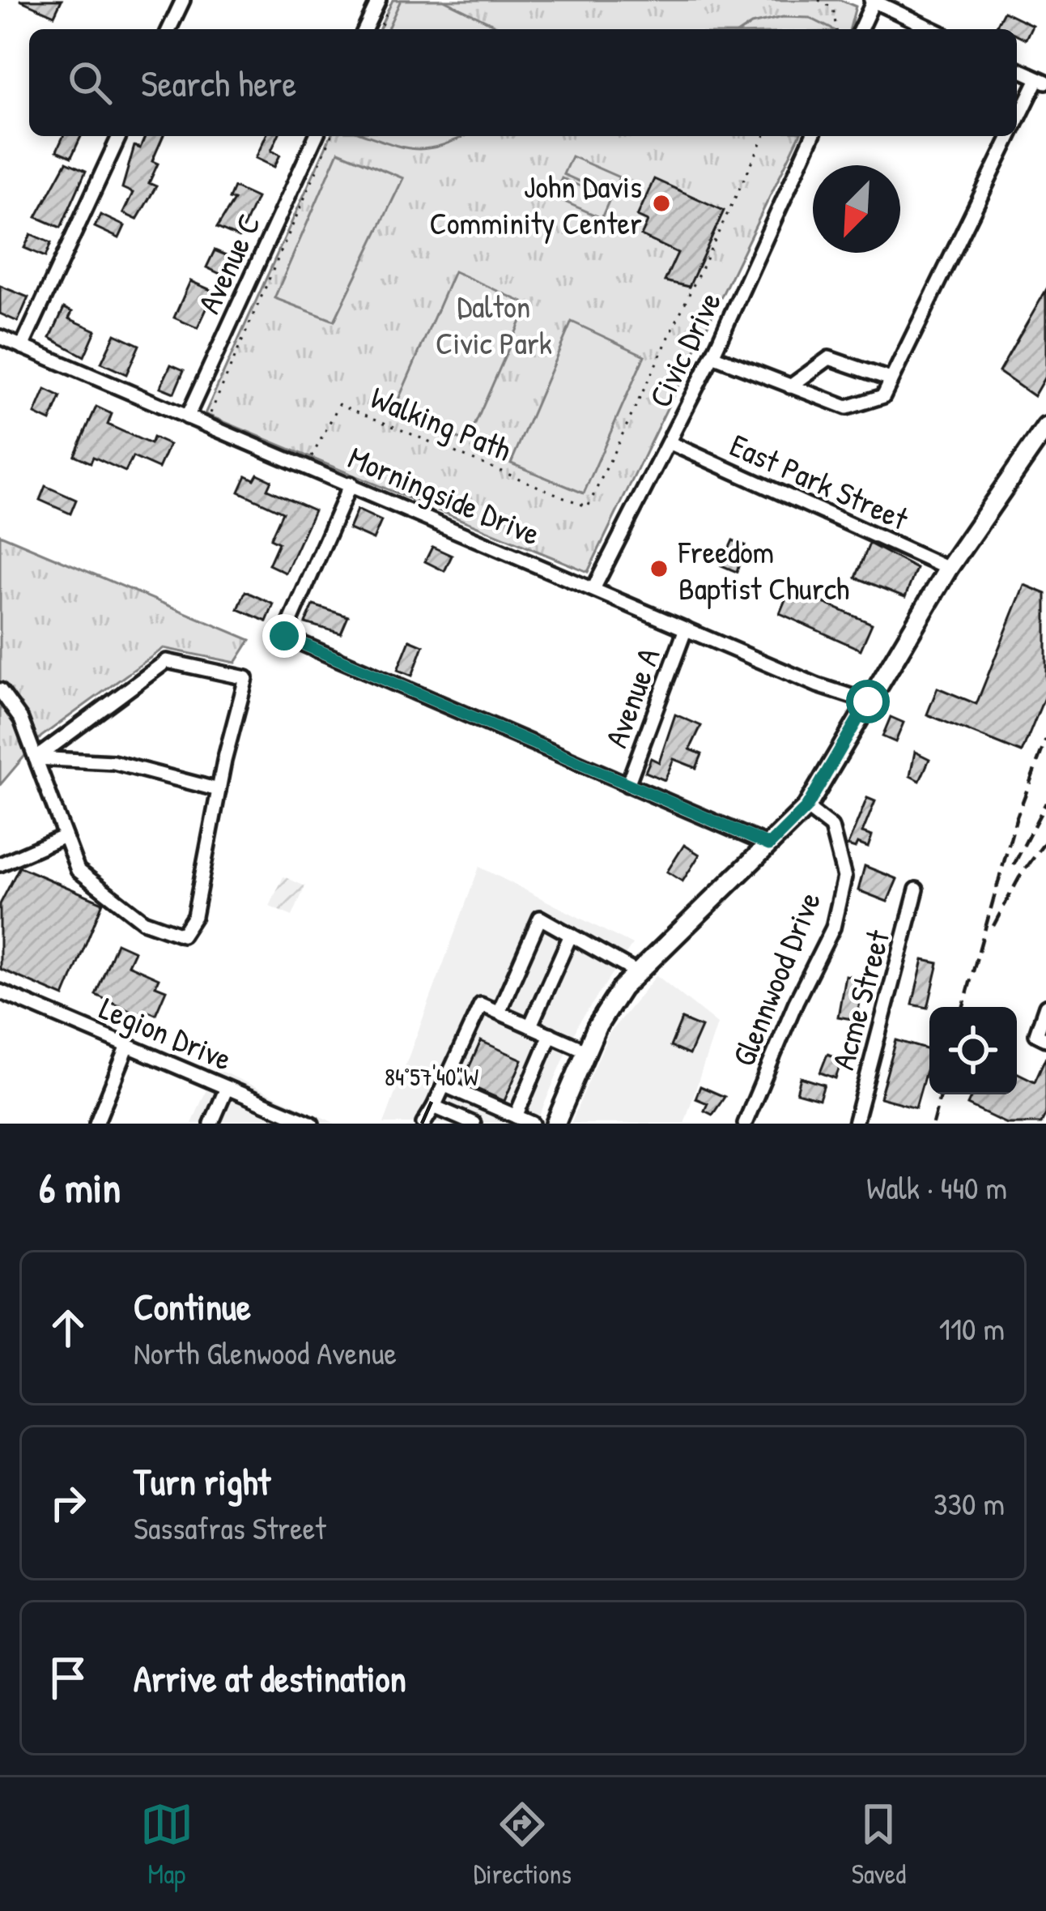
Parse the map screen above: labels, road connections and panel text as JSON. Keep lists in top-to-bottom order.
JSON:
{
  "streets": {
    "street": [
      "Avenue C",
      "Civic Drive",
      "East Park Street",
      "Morningside Drive",
      "Avenue A",
      "Glennwood Drive",
      "Acme Street",
      "Legion Drive"
    ],
    "path": ["Walking Path"]
  },
  "crossings": [
    ["Avenue C", "Morningside Drive"],
    ["Civic Drive", "East Park Street"],
    ["Civic Drive", "Morningside Drive"],
    ["Morningside Drive", "Avenue A"]
  ],
  "parks": ["Dalton Civic Park"],
  "places": ["John Davis Comminity Center", "Freedom Baptist Church"],
  "north": "bottom left",
  "page": {
    "search": "Search here",
    "heading": ["6 min", "Walk · 440 m"],
    "list": [
      ["Continue", "North Glenwood Avenue", "110 m"],
      ["Turn right", "Sassafras Street", "330 m"],
      "Arrive at destination"
    ],
    "nav": ["Map", "Directions", "Saved"]
  },
  "coordinates": ["84°57'40\"W"]
}
